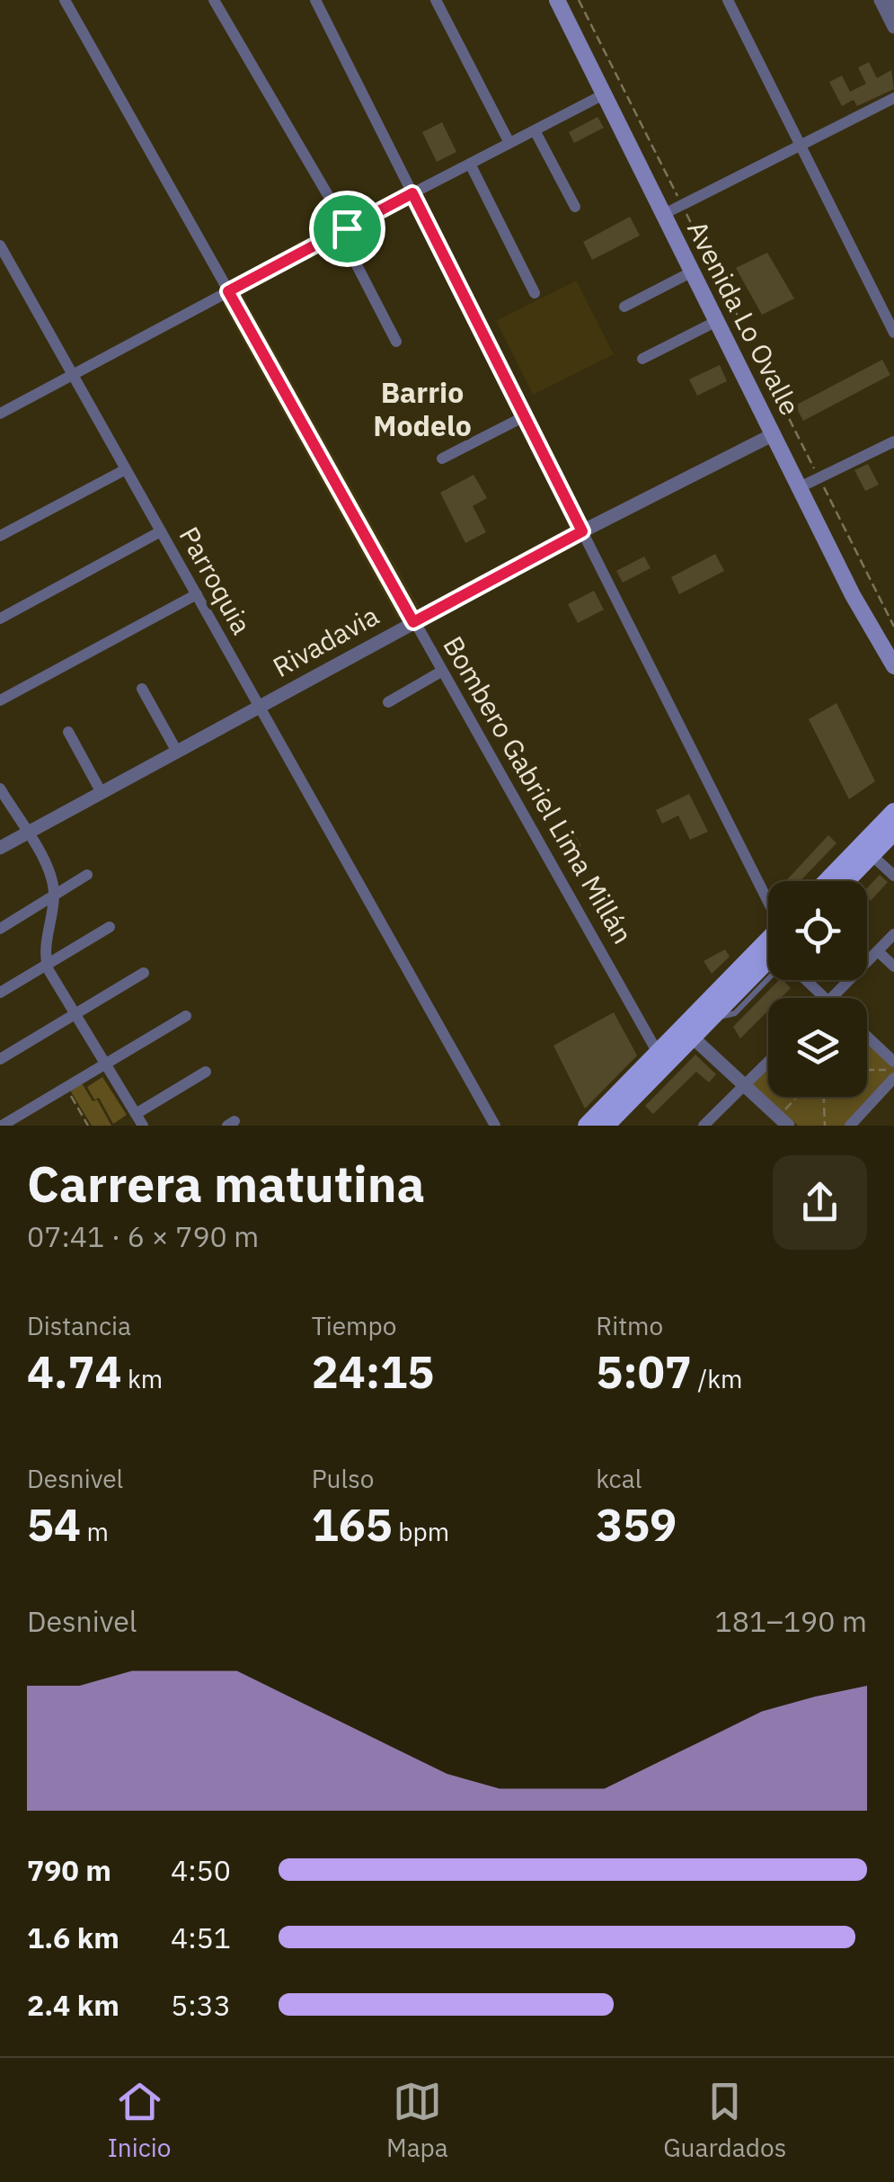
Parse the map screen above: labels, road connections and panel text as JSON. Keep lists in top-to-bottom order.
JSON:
{
  "streets": {
    "main road": ["Avenida Lo Ovalle"],
    "street": ["Parroquia", "Rivadavia", "Bombero Gabriel Lima Millán"]
  },
  "crossings": [
    ["Avenida Lo Ovalle", "Rivadavia"],
    ["Parroquia", "Rivadavia"],
    ["Rivadavia", "Bombero Gabriel Lima Millán"]
  ],
  "districts": ["Barrio Modelo"],
  "page": {
    "heading": ["Carrera matutina", "07:41 · 6 × 790 m"],
    "stats": [
      ["Distancia", "4.74 km"],
      ["Tiempo", "24:15"],
      ["Ritmo", "5:07 /km"],
      ["Desnivel", "54 m"],
      ["Pulso", "165 bpm"],
      ["kcal", "359"]
    ],
    "chart": ["Desnivel", "181–190 m"],
    "list": [
      {
        "name": "790 m",
        "note": "4:50"
      },
      {
        "name": "1.6 km",
        "note": "4:51"
      },
      {
        "name": "2.4 km",
        "note": "5:33"
      }
    ],
    "tabs": ["Inicio", "Mapa", "Guardados"]
  }
}
